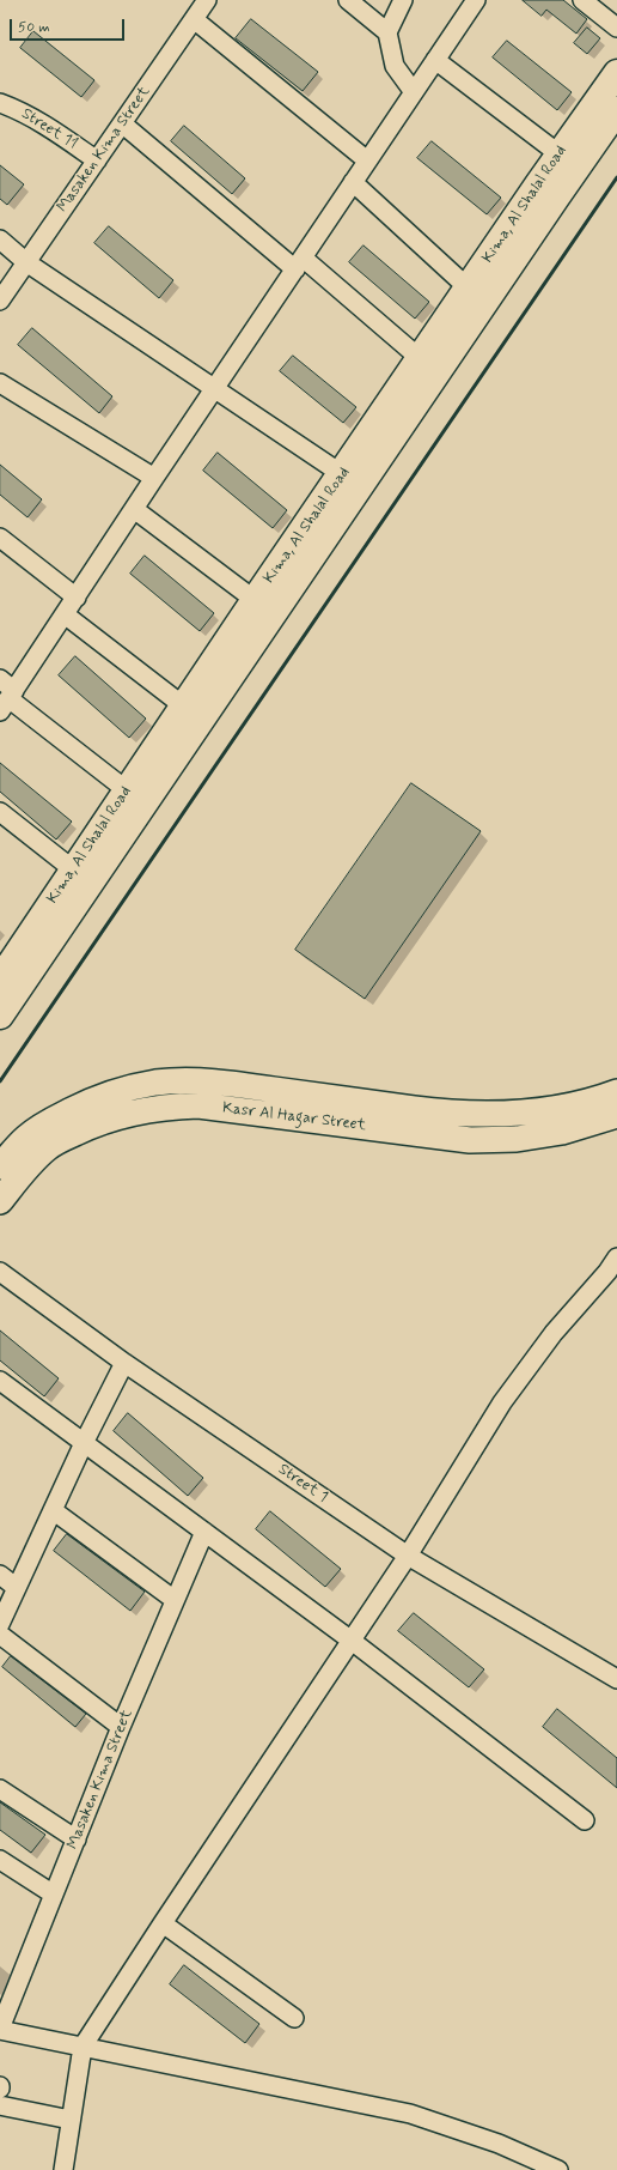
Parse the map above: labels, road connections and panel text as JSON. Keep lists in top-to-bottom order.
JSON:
{
  "streets": {
    "highway": ["Kima, Al Shalal Road"],
    "main road": ["Kasr Al Hagar Street"],
    "street": ["Street 11", "Masaken Kima Street", "Street 1"]
  },
  "crossings": [
    ["Street 11", "Masaken Kima Street"]
  ],
  "scale_bar": "50 m"
}
